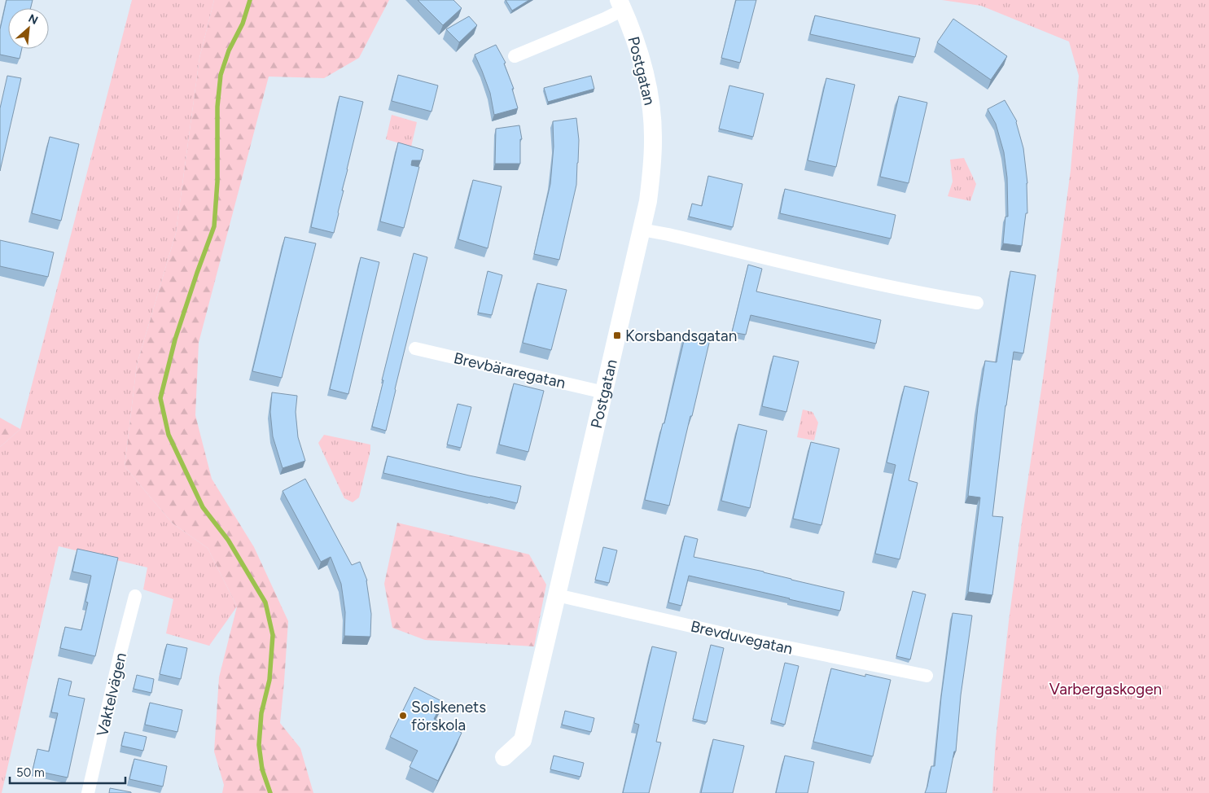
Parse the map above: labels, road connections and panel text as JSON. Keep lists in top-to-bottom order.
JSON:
{
  "streets": {
    "street": [
      "Postgatan",
      "Brevbäraregatan",
      "Brevduvegatan",
      "Vaktelvägen"
    ]
  },
  "crossings": [
    ["Postgatan", "Brevbäraregatan"],
    ["Postgatan", "Brevduvegatan"]
  ],
  "parks": ["Varbergaskogen"],
  "places": {
    "transit": ["Korsbandsgatan"],
    "other": ["Solskenets förskola"]
  },
  "scale_bar": "50 m",
  "north": "top right"
}
